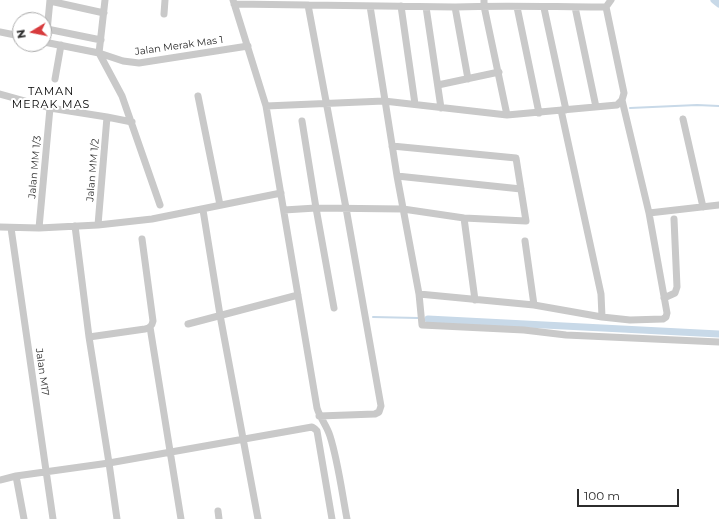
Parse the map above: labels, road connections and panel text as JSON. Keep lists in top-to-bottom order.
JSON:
{
  "streets": {
    "street": [
      "Jalan Merak Mas 1",
      "Jalan MM 1/3",
      "Jalan MM 1/2",
      "Jalan M17"
    ]
  },
  "districts": ["TAMAN MERAK MAS"],
  "scale_bar": "100 m",
  "north": "left"
}
